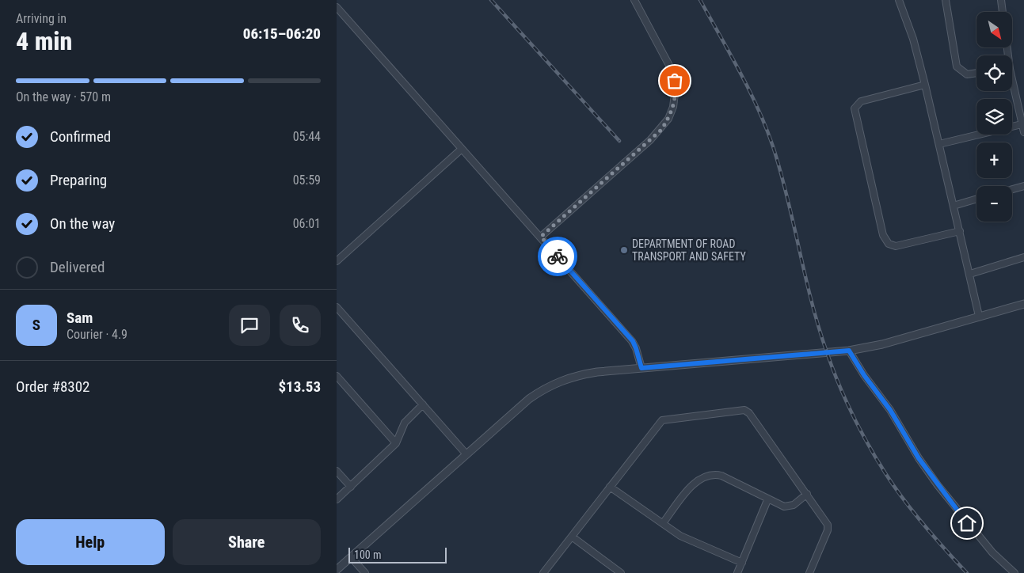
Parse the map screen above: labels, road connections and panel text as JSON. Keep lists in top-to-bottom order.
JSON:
{
  "places": ["DEPARTMENT OF ROAD TRANSPORT AND SAFETY"],
  "scale_bar": "100 m",
  "north": "bottom right",
  "page": {
    "heading": ["4 min", "Arriving in", "06:15–06:20"],
    "panel": [
      "Sam",
      "Courier · 4.9",
      "Order #8302",
      "$13.53"
    ],
    "map_buttons": ["+", "−"],
    "bar": "On the way · 570 m",
    "list": [
      ["Confirmed", "05:44"],
      ["Preparing", "05:59"],
      ["On the way", "06:01"],
      "Delivered"
    ],
    "round": "S",
    "buttons": ["Help", "Share"],
    "scale": "100 m"
  }
}
